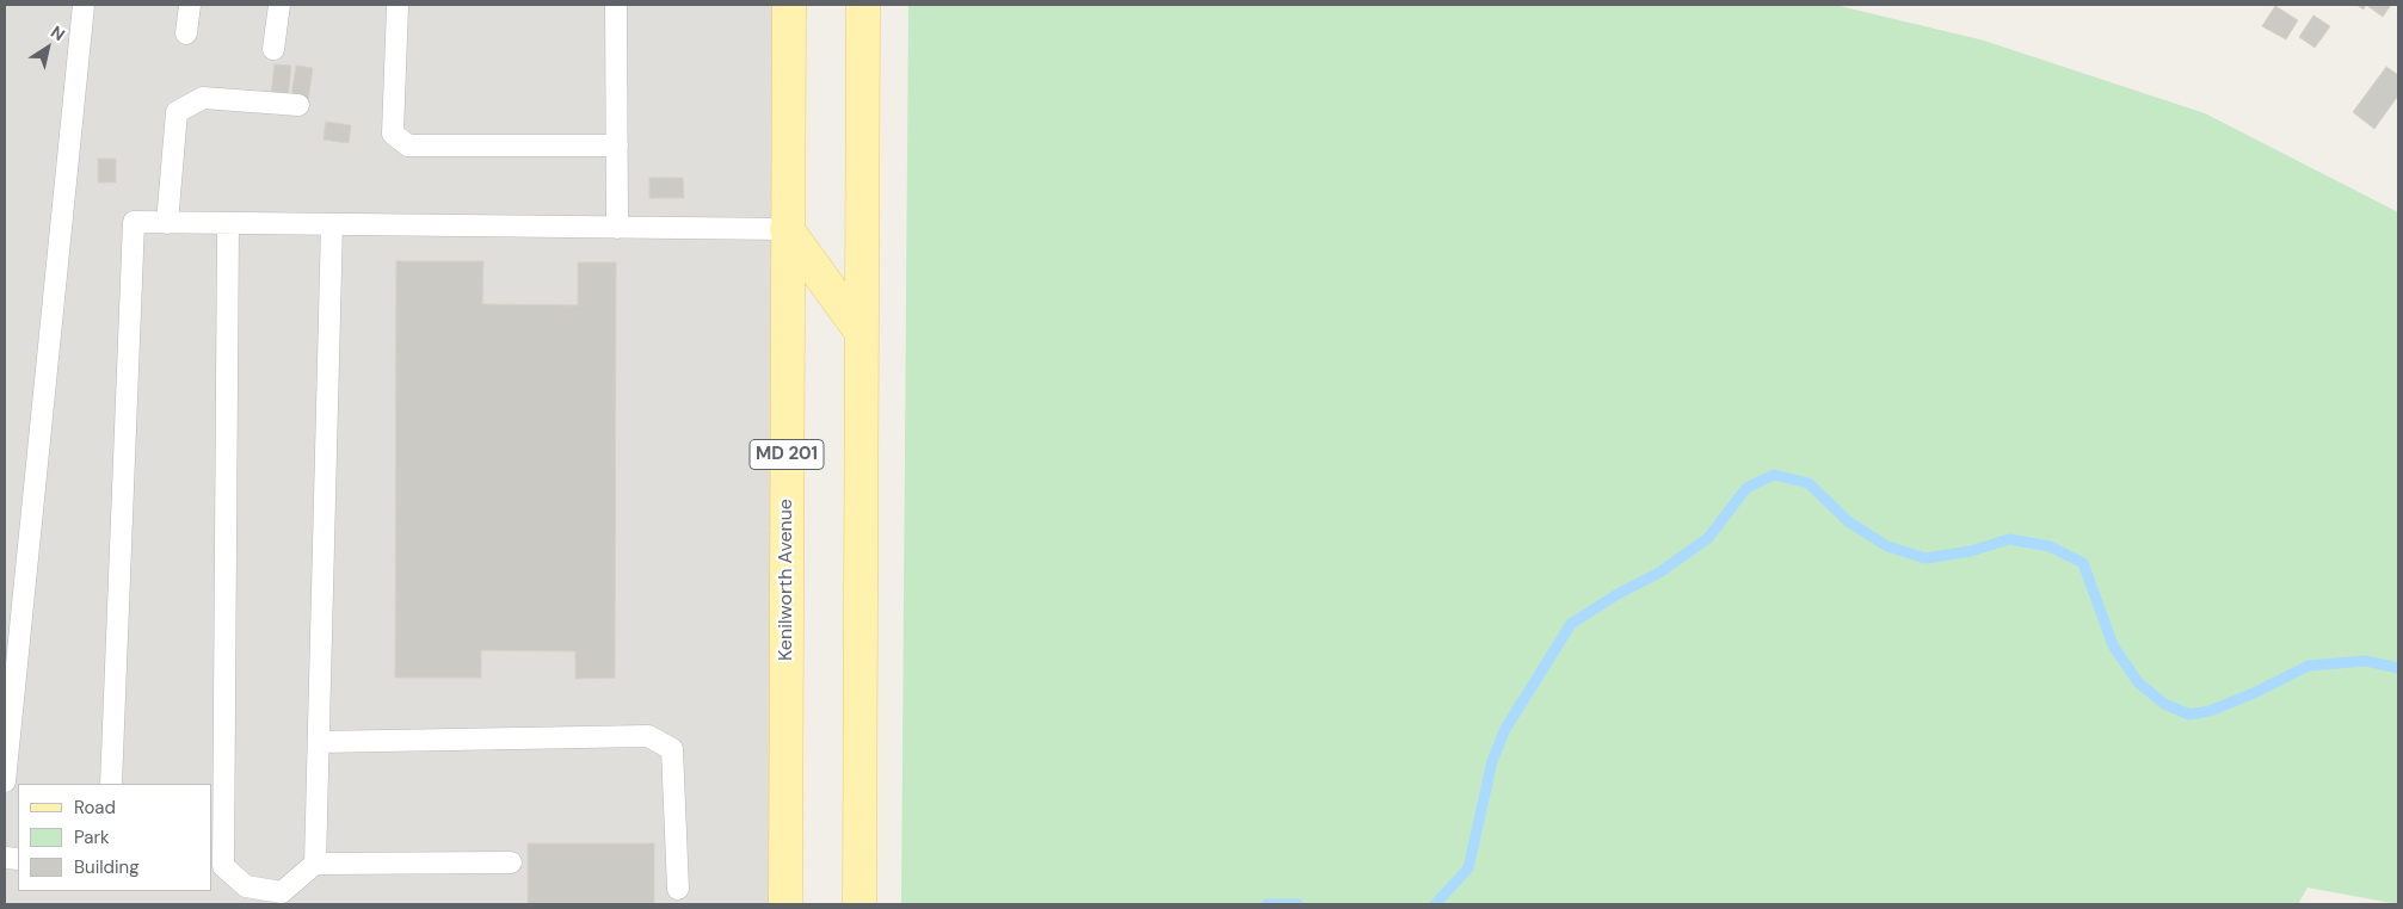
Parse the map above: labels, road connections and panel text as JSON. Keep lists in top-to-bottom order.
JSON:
{
  "streets": {
    "main road": ["MD 201", "Kenilworth Avenue"]
  },
  "legend": ["Road", "Park", "Building"],
  "north": "top right"
}
